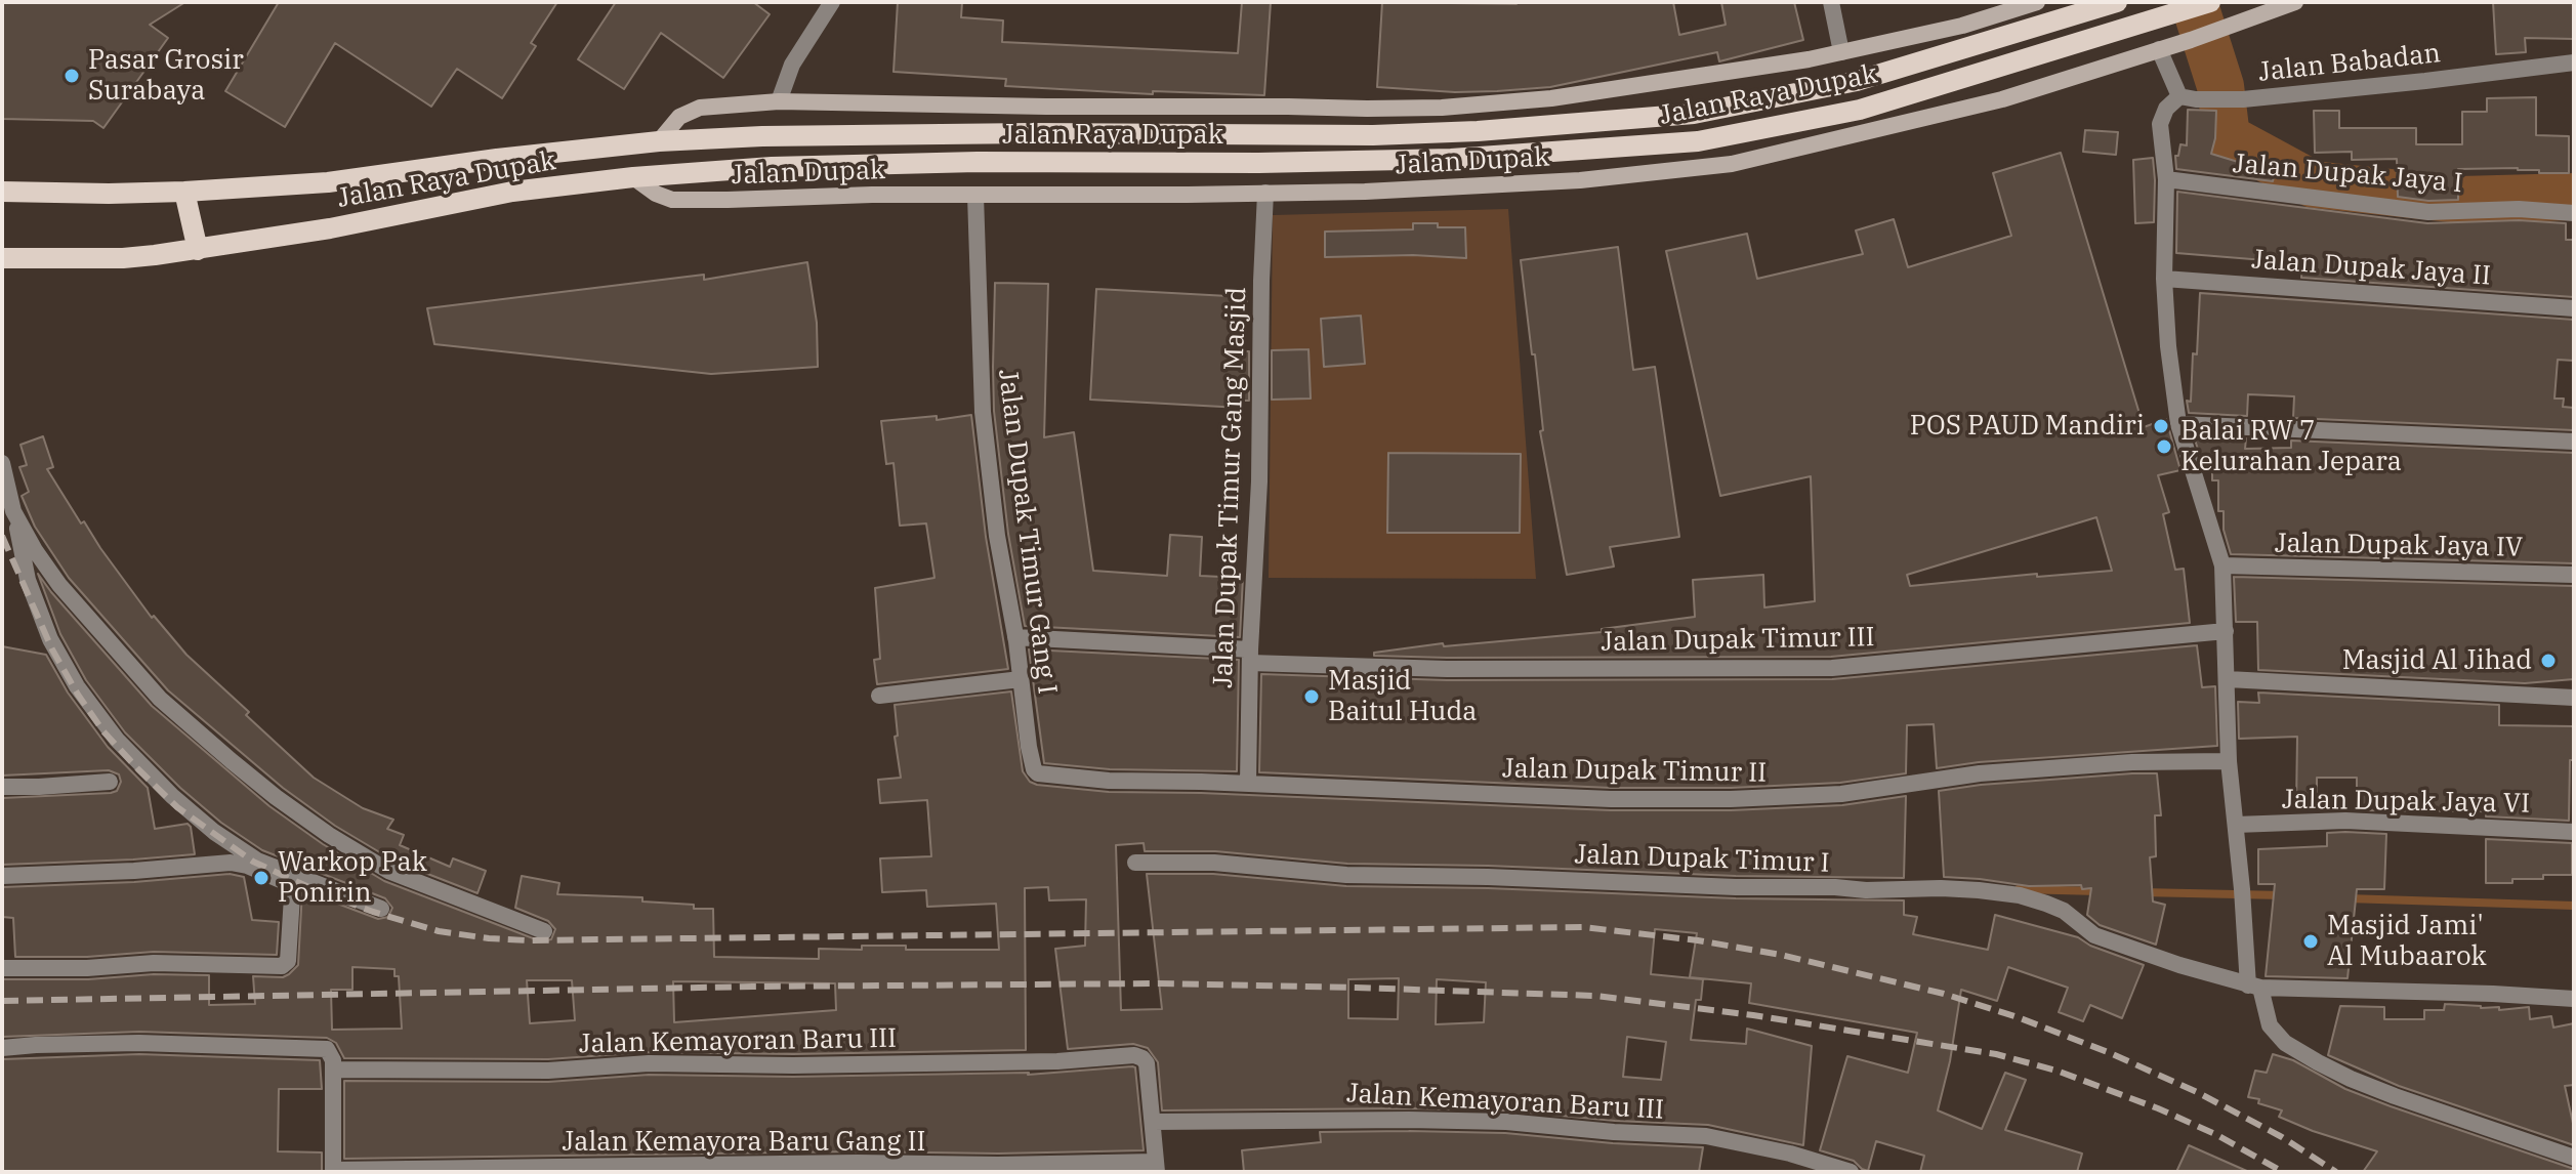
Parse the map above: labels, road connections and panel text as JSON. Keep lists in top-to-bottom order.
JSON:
{
  "streets": {
    "main road": ["Jalan Raya Dupak", "Jalan Dupak"],
    "street": [
      "Jalan Babadan",
      "Jalan Dupak Jaya I",
      "Jalan Dupak Jaya II",
      "Jalan Dupak Timur Gang Masjid",
      "Jalan Dupak Timur Gang I",
      "Jalan Dupak Jaya IV",
      "Jalan Dupak Timur III",
      "Jalan Dupak Timur II",
      "Jalan Dupak Jaya VI",
      "Jalan Dupak Timur I",
      "Jalan Kemayoran Baru III",
      "Jalan Kemayora Baru Gang II"
    ]
  },
  "crossings": [
    ["Jalan Raya Dupak", "Jalan Dupak"],
    ["Jalan Dupak", "Jalan Dupak Timur Gang Masjid"],
    ["Jalan Dupak", "Jalan Dupak Timur Gang I"],
    ["Jalan Dupak Timur Gang Masjid", "Jalan Dupak Timur III"],
    ["Jalan Dupak Timur Gang Masjid", "Jalan Dupak Timur II"],
    ["Jalan Dupak Timur Gang I", "Jalan Dupak Timur III"],
    ["Jalan Dupak Timur Gang I", "Jalan Dupak Timur II"],
    ["Jalan Kemayoran Baru III", "Jalan Kemayora Baru Gang II"]
  ],
  "places": [
    "Pasar Grosir Surabaya",
    "POS PAUD Mandiri",
    "Balai RW 7 Kelurahan Jepara",
    "Masjid Al Jihad",
    "Masjid Baitul Huda",
    "Warkop Pak Ponirin",
    "Masjid Jami' Al Mubaarok"
  ]
}
